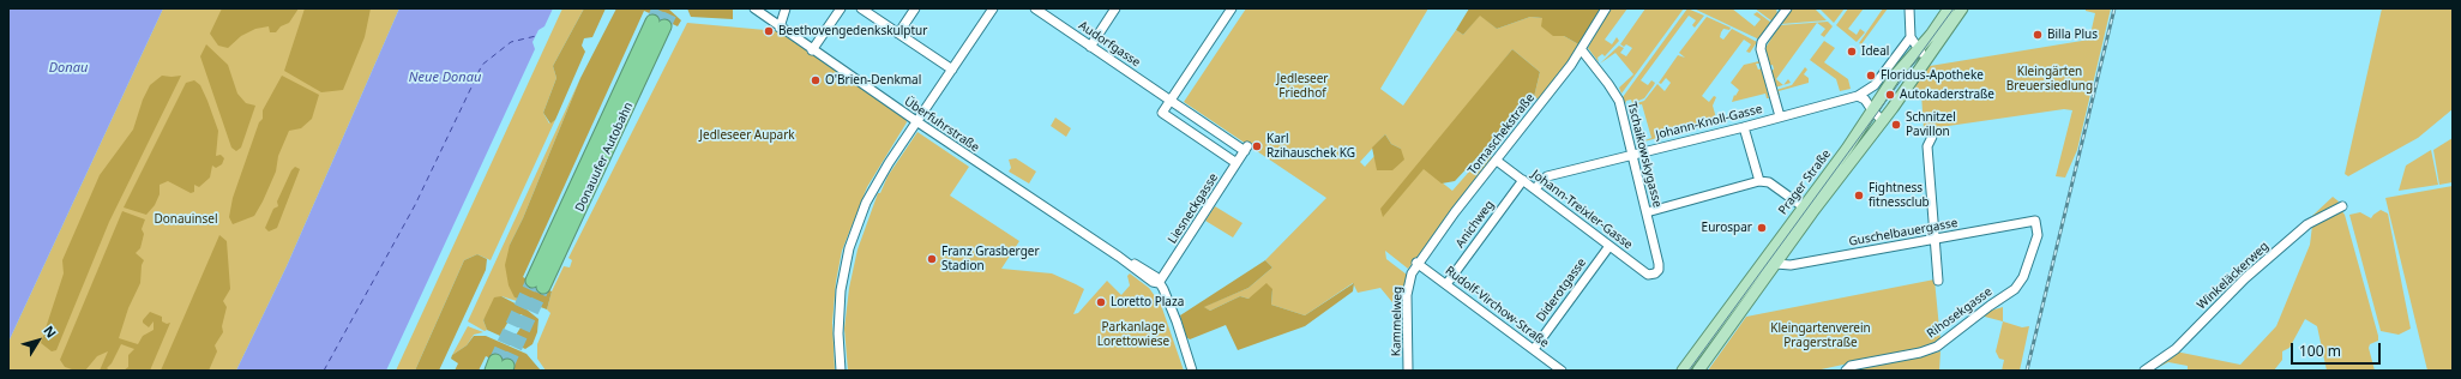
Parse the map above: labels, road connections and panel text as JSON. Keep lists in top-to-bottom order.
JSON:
{
  "streets": {
    "highway": ["Donauufer Autobahn"],
    "main road": ["Prager Straße"],
    "street": [
      "Audorfgasse",
      "Johann-Knoll-Gasse",
      "Überfuhrstraße",
      "Tomaschekstraße",
      "Tschaikowskygasse",
      "Liesneckgasse",
      "Johann-Treixler-Gasse",
      "Anichweg",
      "Guschelbauergasse",
      "Winkeläckerweg",
      "Diderotgasse",
      "Rudolf-Virchow-Straße",
      "Rihosekgasse",
      "Kammelweg"
    ]
  },
  "crossings": [
    ["Audorfgasse", "Liesneckgasse"],
    ["Johann-Knoll-Gasse", "Tschaikowskygasse"],
    ["Johann-Knoll-Gasse", "Johann-Treixler-Gasse"],
    ["Überfuhrstraße", "Liesneckgasse"],
    ["Tomaschekstraße", "Tschaikowskygasse"],
    ["Tomaschekstraße", "Johann-Treixler-Gasse"],
    ["Tomaschekstraße", "Rudolf-Virchow-Straße"],
    ["Tomaschekstraße", "Kammelweg"],
    ["Tschaikowskygasse", "Johann-Treixler-Gasse"],
    ["Prager Straße", "Guschelbauergasse"],
    ["Johann-Treixler-Gasse", "Anichweg"],
    ["Johann-Treixler-Gasse", "Diderotgasse"],
    ["Anichweg", "Rudolf-Virchow-Straße"],
    ["Guschelbauergasse", "Rihosekgasse"],
    ["Diderotgasse", "Rudolf-Virchow-Straße"]
  ],
  "water": ["Donau", "Neue Donau"],
  "parks": [
    "Kleingärten Breuersiedlung",
    "Jedleseer Friedhof",
    "Jedleseer Aupark",
    "Donauinsel",
    "Parkanlage Lorettowiese",
    "Kleingartenverein Pragerstraße"
  ],
  "places": [
    "Beethovengedenkskulptur",
    "Billa Plus",
    "Ideal",
    "Floridus-Apotheke",
    "O'Brien-Denkmal",
    "Autokaderstraße",
    "Schnitzel Pavillon",
    "Karl Rzihauschek KG",
    "Fightness fitnessclub",
    "Eurospar",
    "Franz Grasberger Stadion",
    "Loretto Plaza"
  ],
  "scale_bar": "100 m",
  "north": "top right"
}
